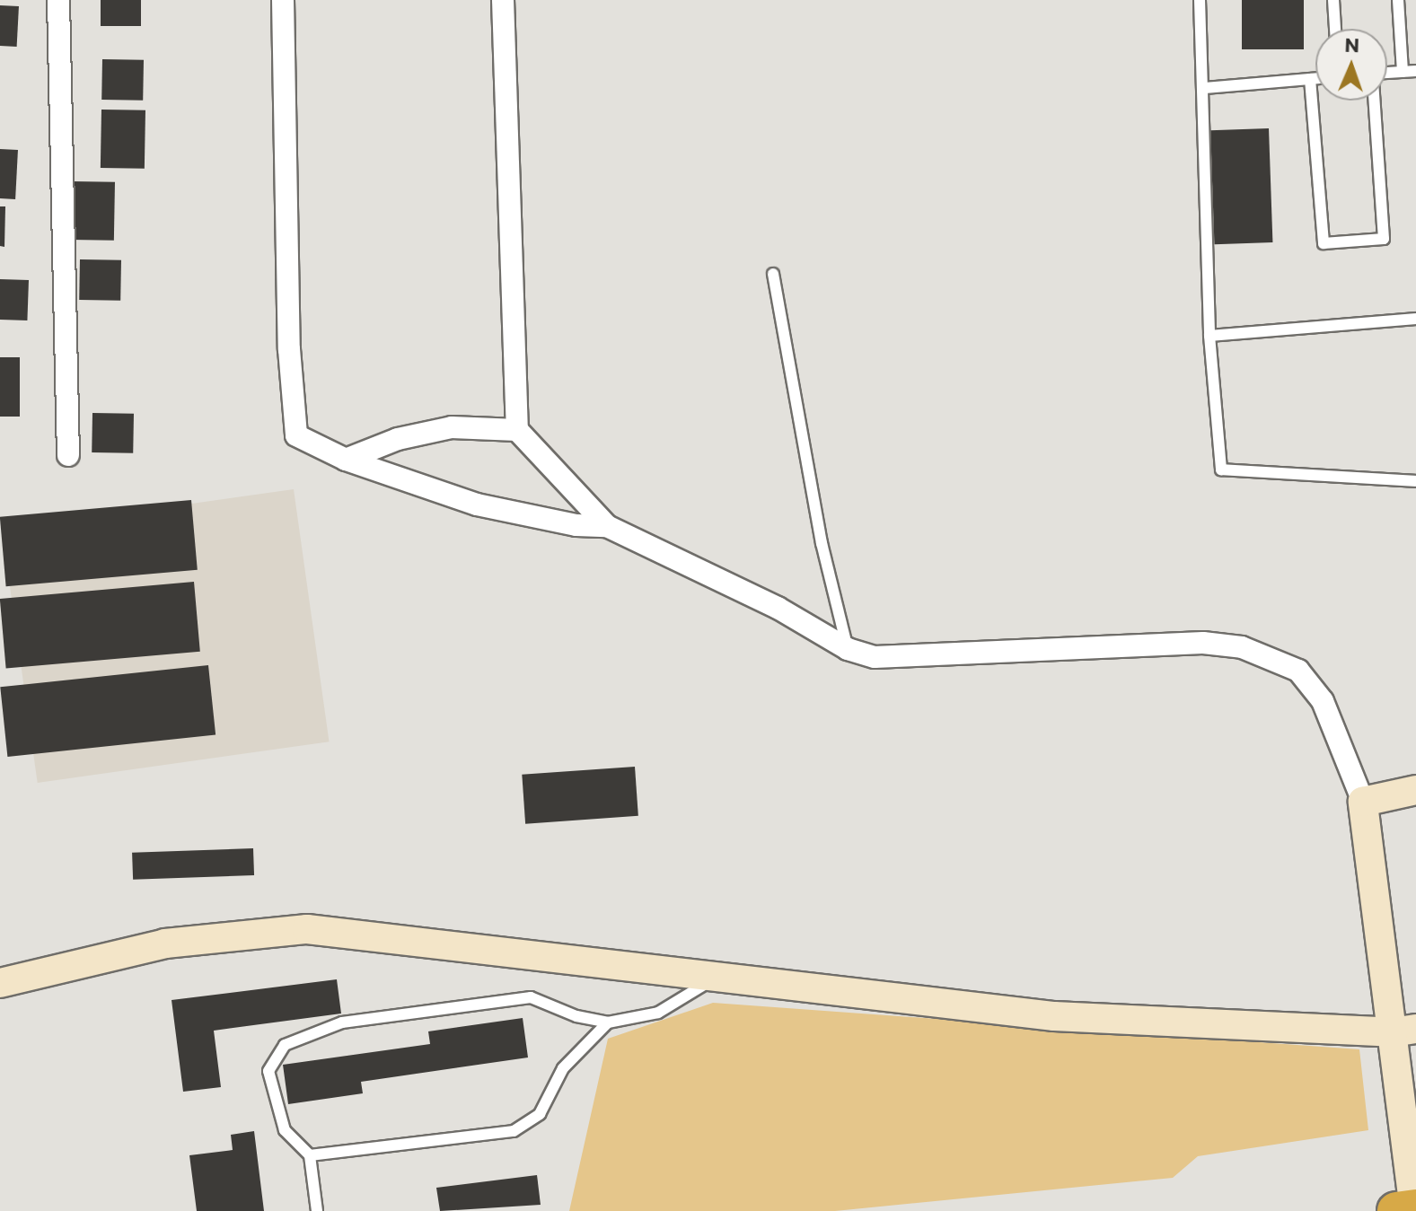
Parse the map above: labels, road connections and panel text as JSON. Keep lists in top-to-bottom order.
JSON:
{
  "north": "top"
}
